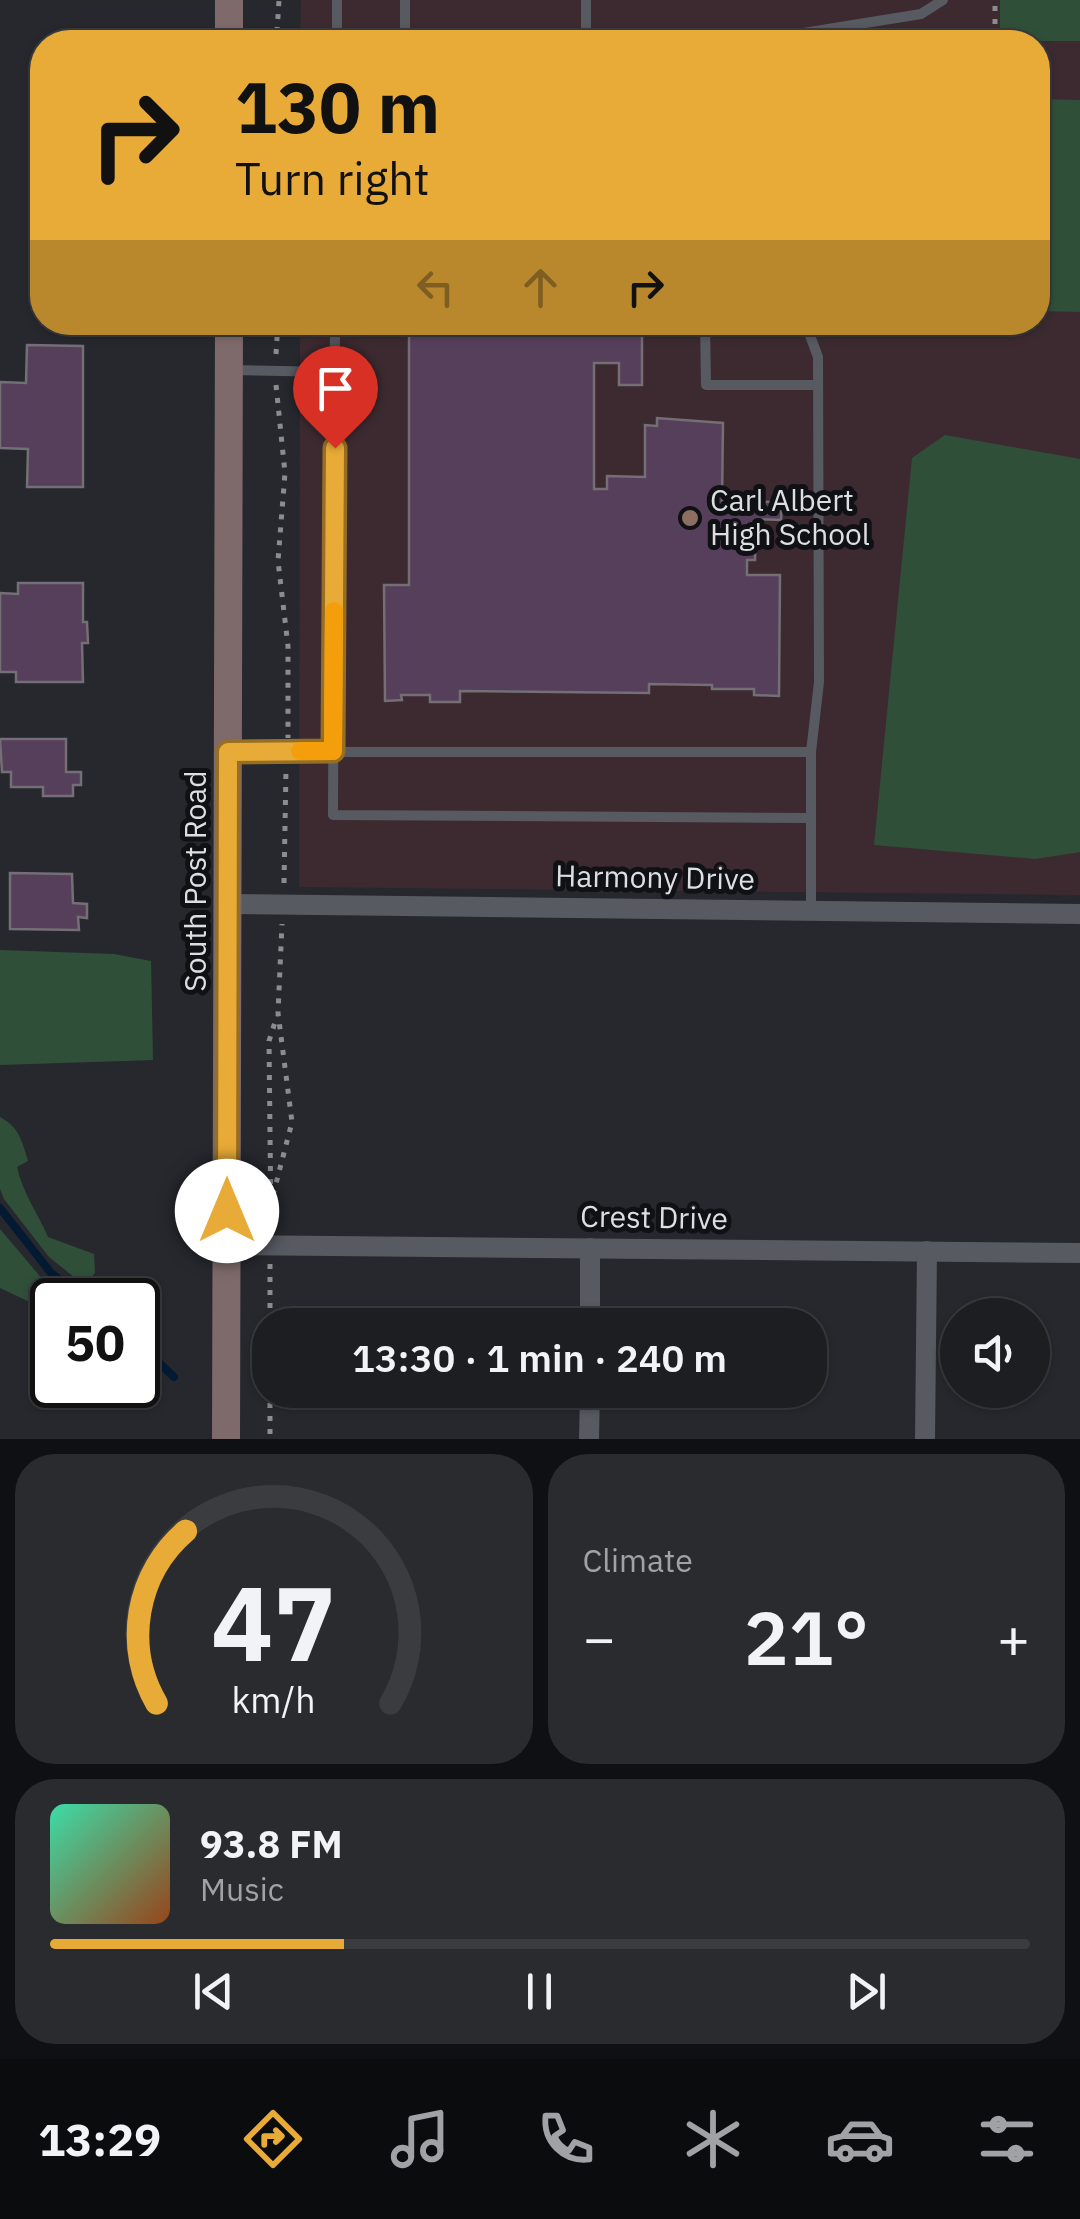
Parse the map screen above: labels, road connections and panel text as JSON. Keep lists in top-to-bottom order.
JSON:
{
  "streets": {
    "main road": ["South Post Road"],
    "street": ["Harmony Drive", "Crest Drive"]
  },
  "crossings": [
    ["Harmony Drive", "South Post Road"],
    ["South Post Road", "Crest Drive"]
  ],
  "places": ["Carl Albert High School"],
  "page": {
    "turn": ["130 m", "Turn right"],
    "limit": "50",
    "trip": "13:30 · 1 min · 240 m",
    "tile": "Climate",
    "heat": ["−", "21°", "+"],
    "song": ["93.8 FM", "Music"],
    "tabs": "13:29",
    "gauge": ["47", "km/h"]
  }
}
